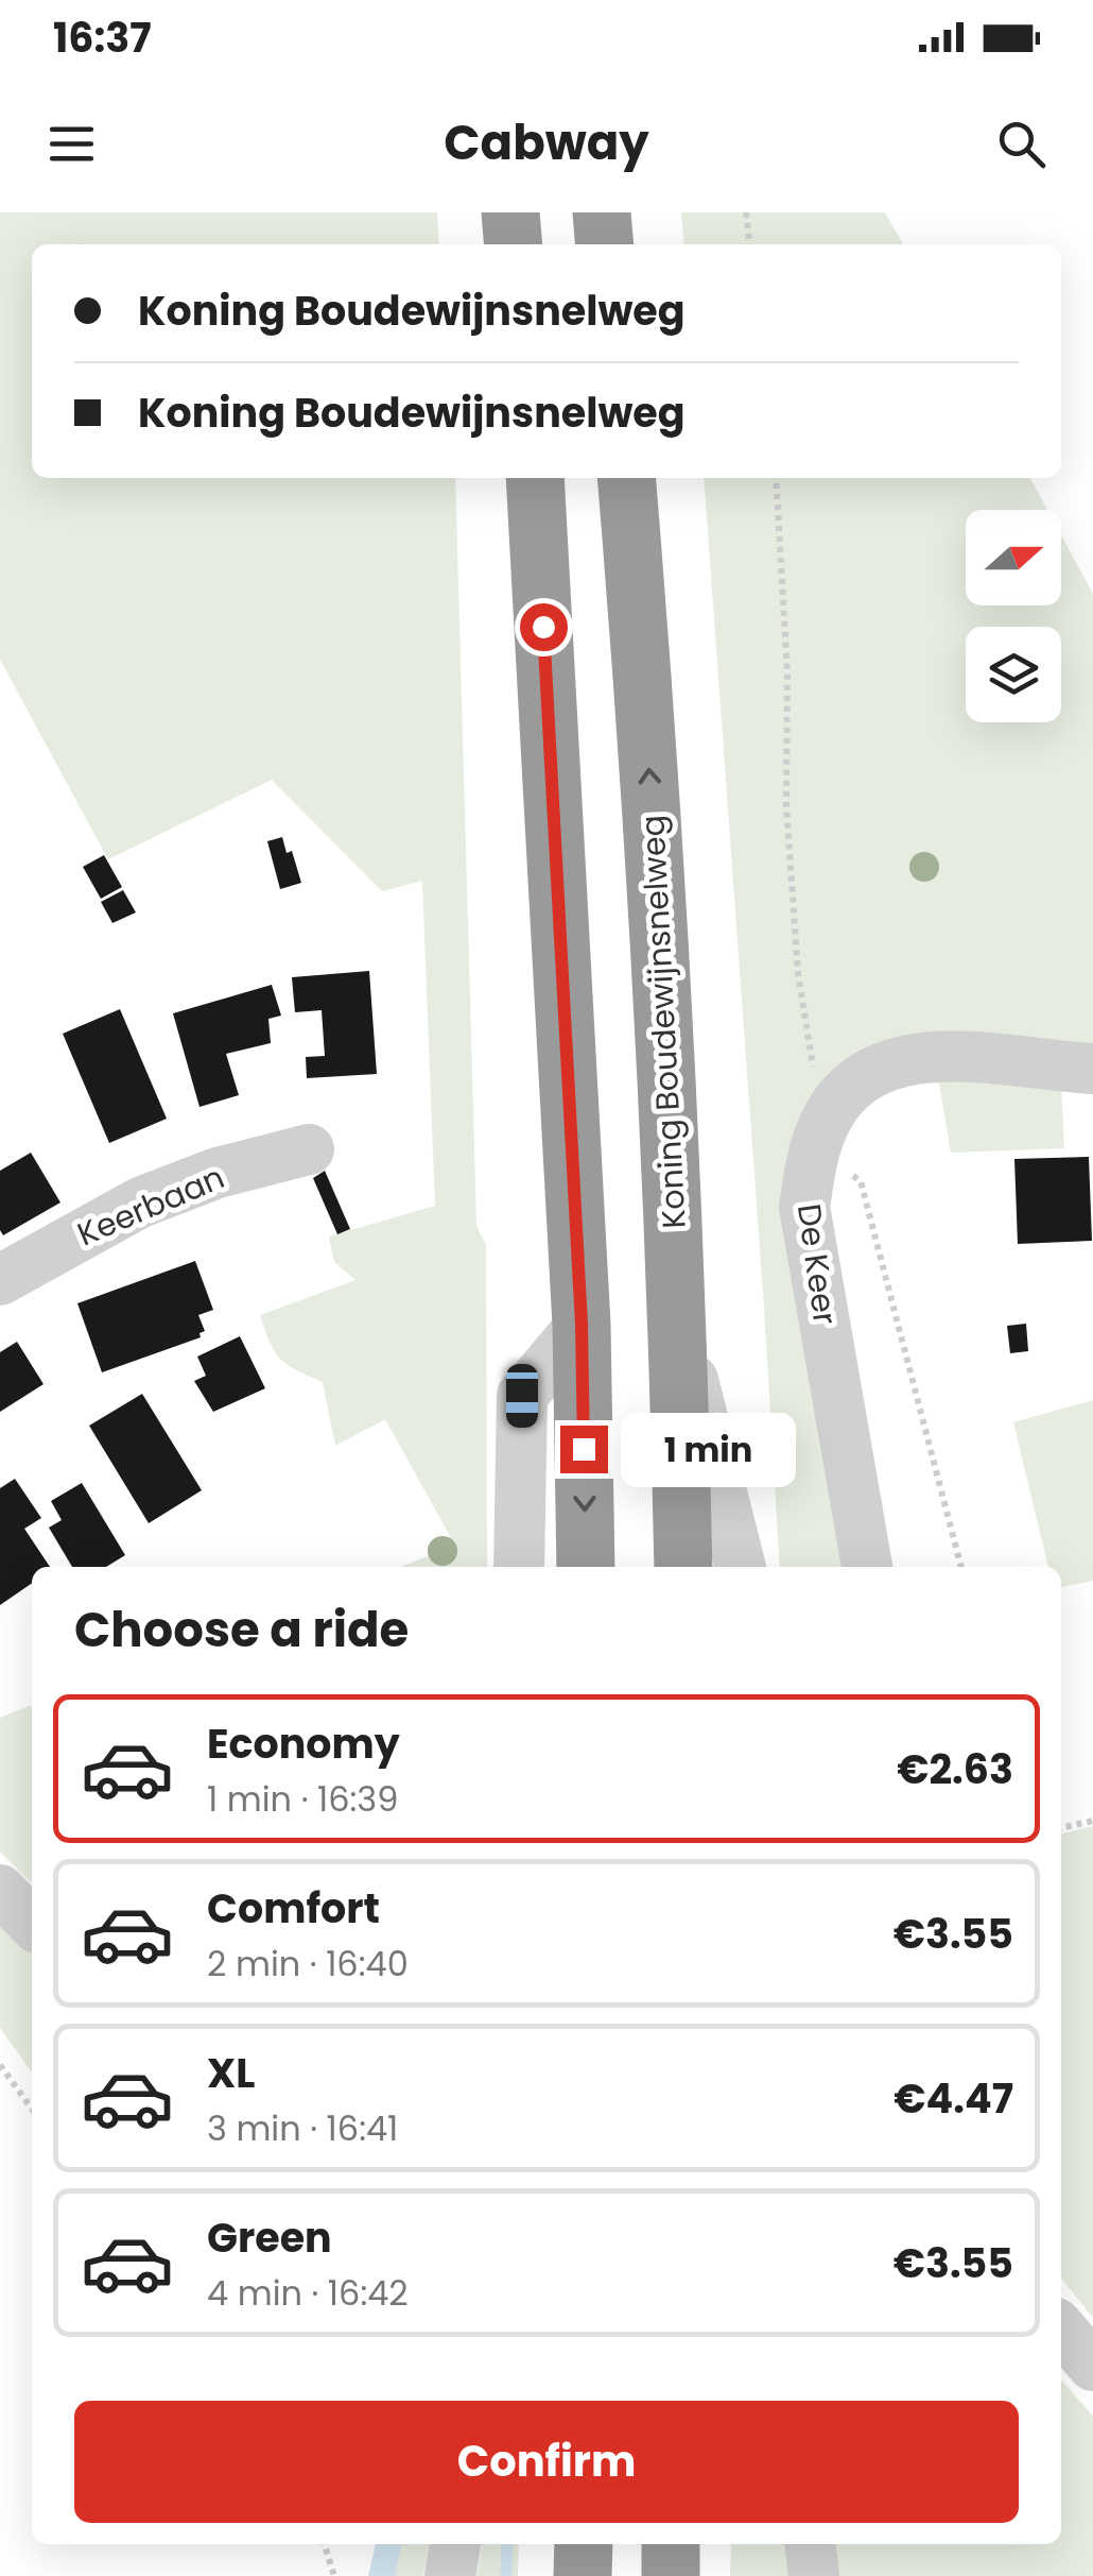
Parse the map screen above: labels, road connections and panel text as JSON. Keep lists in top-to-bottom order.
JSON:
{
  "streets": {
    "highway": ["Koning Boudewijnsnelweg"],
    "street": ["Keerbaan", "De Keer"]
  },
  "north": "right",
  "page": {
    "status": "16:37",
    "header": "Cabway",
    "banner": ["Koning Boudewijnsnelweg", "Koning Boudewijnsnelweg"],
    "bubble": "1 min",
    "heading": "Choose a ride",
    "list": [
      {
        "name": "Economy",
        "note": "1 min · 16:39",
        "value": "€2.63"
      },
      {
        "name": "Comfort",
        "note": "2 min · 16:40",
        "value": "€3.55"
      },
      {
        "name": "XL",
        "note": "3 min · 16:41",
        "value": "€4.47"
      },
      {
        "name": "Green",
        "note": "4 min · 16:42",
        "value": "€3.55"
      }
    ],
    "buttons": "Confirm"
  }
}
